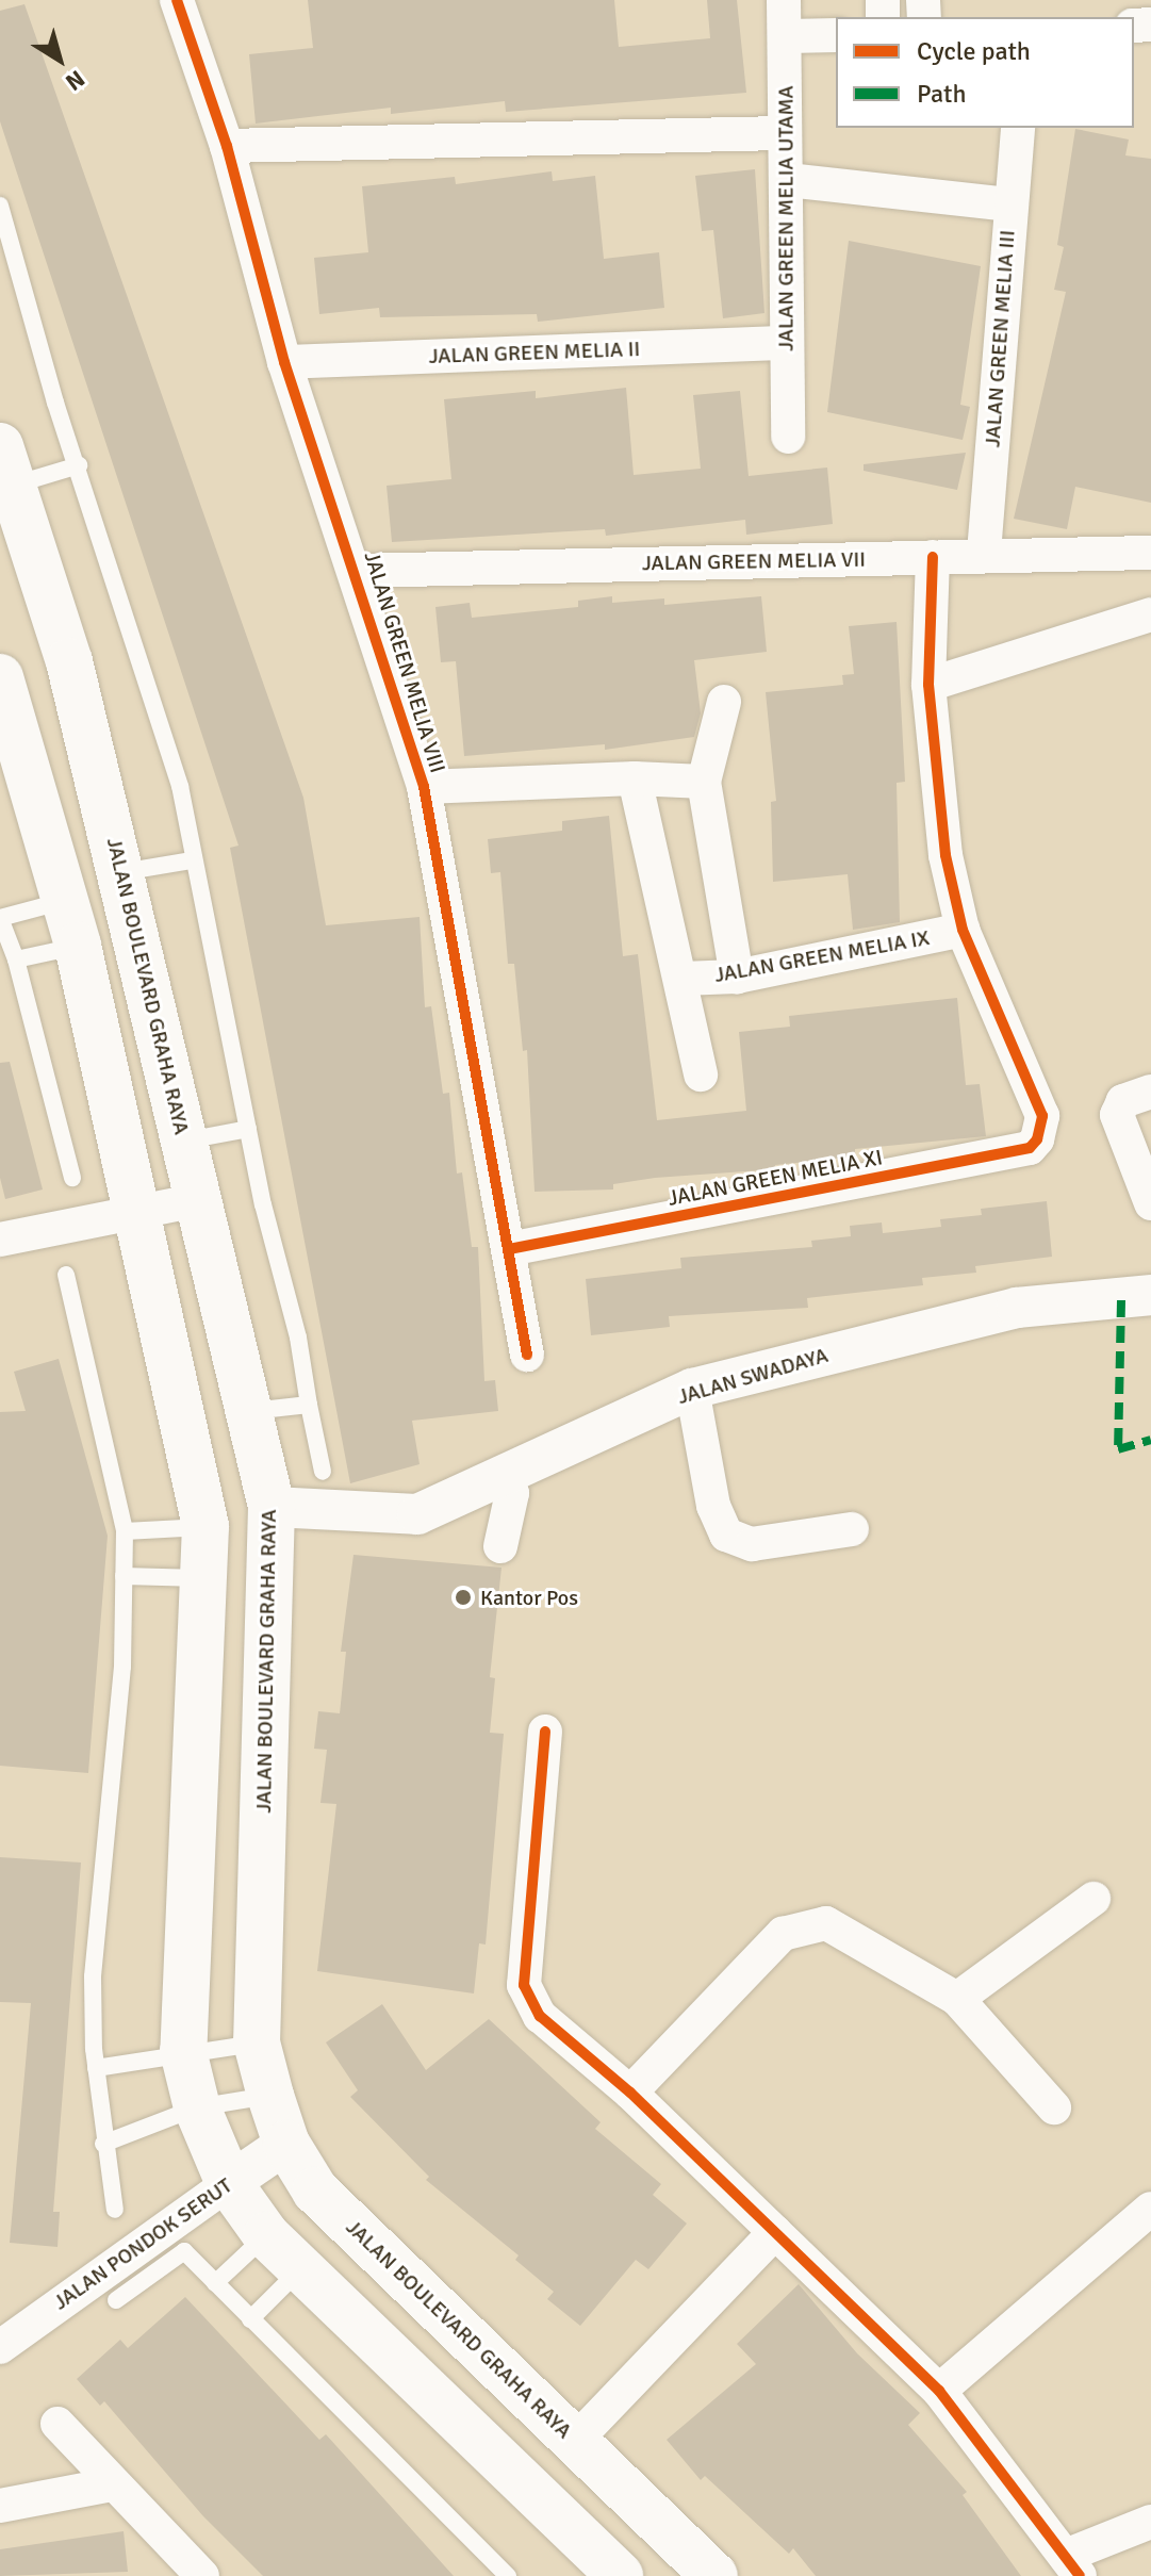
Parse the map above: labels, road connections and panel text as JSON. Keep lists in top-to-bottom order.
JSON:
{
  "streets": {
    "main road": ["JALAN BOULEVARD GRAHA RAYA"],
    "street": [
      "JALAN GREEN MELIA UTAMA",
      "JALAN GREEN MELIA III",
      "JALAN GREEN MELIA II",
      "JALAN GREEN MELIA VII",
      "JALAN GREEN MELIA VIII",
      "JALAN GREEN MELIA IX",
      "JALAN GREEN MELIA XI",
      "JALAN SWADAYA",
      "JALAN PONDOK SERUT"
    ]
  },
  "crossings": [
    ["JALAN GREEN MELIA UTAMA", "JALAN GREEN MELIA II"],
    ["JALAN GREEN MELIA III", "JALAN GREEN MELIA VII"],
    ["JALAN GREEN MELIA II", "JALAN GREEN MELIA VIII"],
    ["JALAN GREEN MELIA VII", "JALAN GREEN MELIA VIII"],
    ["JALAN GREEN MELIA VIII", "JALAN GREEN MELIA XI"],
    ["JALAN GREEN MELIA IX", "JALAN GREEN MELIA XI"],
    ["JALAN BOULEVARD GRAHA RAYA", "JALAN SWADAYA"],
    ["JALAN BOULEVARD GRAHA RAYA", "JALAN PONDOK SERUT"]
  ],
  "places": ["Kantor Pos"],
  "legend": ["Cycle path", "Path"],
  "north": "bottom right"
}
